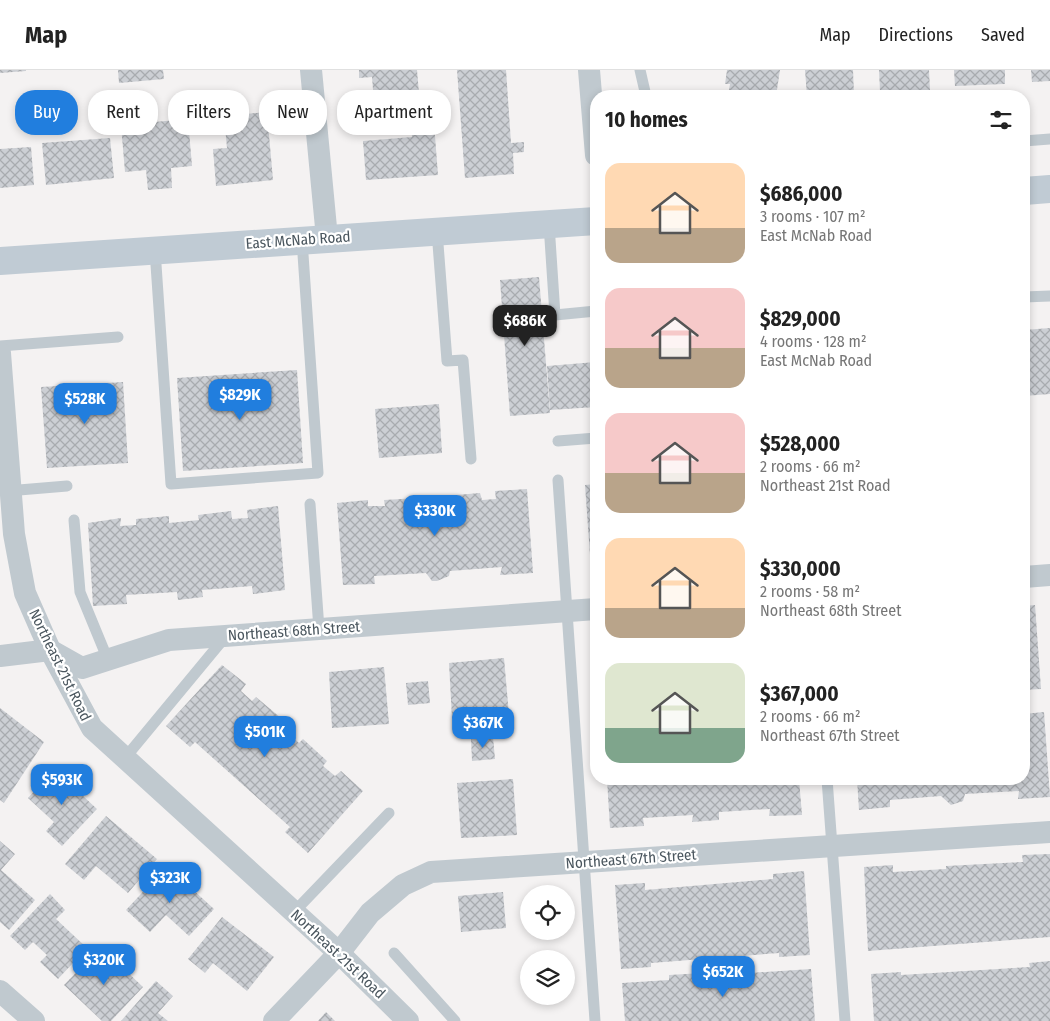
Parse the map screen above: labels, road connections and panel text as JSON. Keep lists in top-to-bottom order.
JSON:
{
  "streets": {
    "street": [
      "East McNab Road",
      "Northeast 68th Street",
      "Northeast 21st Road",
      "Northeast 67th Street"
    ]
  },
  "crossings": [
    ["Northeast 68th Street", "Northeast 21st Road"],
    ["Northeast 21st Road", "Northeast 67th Street"]
  ],
  "page": {
    "header": "Map",
    "nav": ["Map", "Directions", "Saved"],
    "chip": [
      "Buy",
      "Rent",
      "Filters",
      "New",
      "Apartment"
    ],
    "heading": "10 homes",
    "list": [
      {
        "name": "$686,000",
        "note": "3 rooms · 107 m² · East McNab Road"
      },
      {
        "name": "$829,000",
        "note": "4 rooms · 128 m² · East McNab Road"
      },
      {
        "name": "$528,000",
        "note": "2 rooms · 66 m² · Northeast 21st Road"
      },
      {
        "name": "$330,000",
        "note": "2 rooms · 58 m² · Northeast 68th Street"
      },
      {
        "name": "$367,000",
        "note": "2 rooms · 66 m² · Northeast 67th Street"
      }
    ],
    "price": [
      "$686K",
      "$829K",
      "$528K",
      "$330K",
      "$367K",
      "$501K",
      "$593K",
      "$323K",
      "$320K",
      "$652K"
    ]
  }
}
